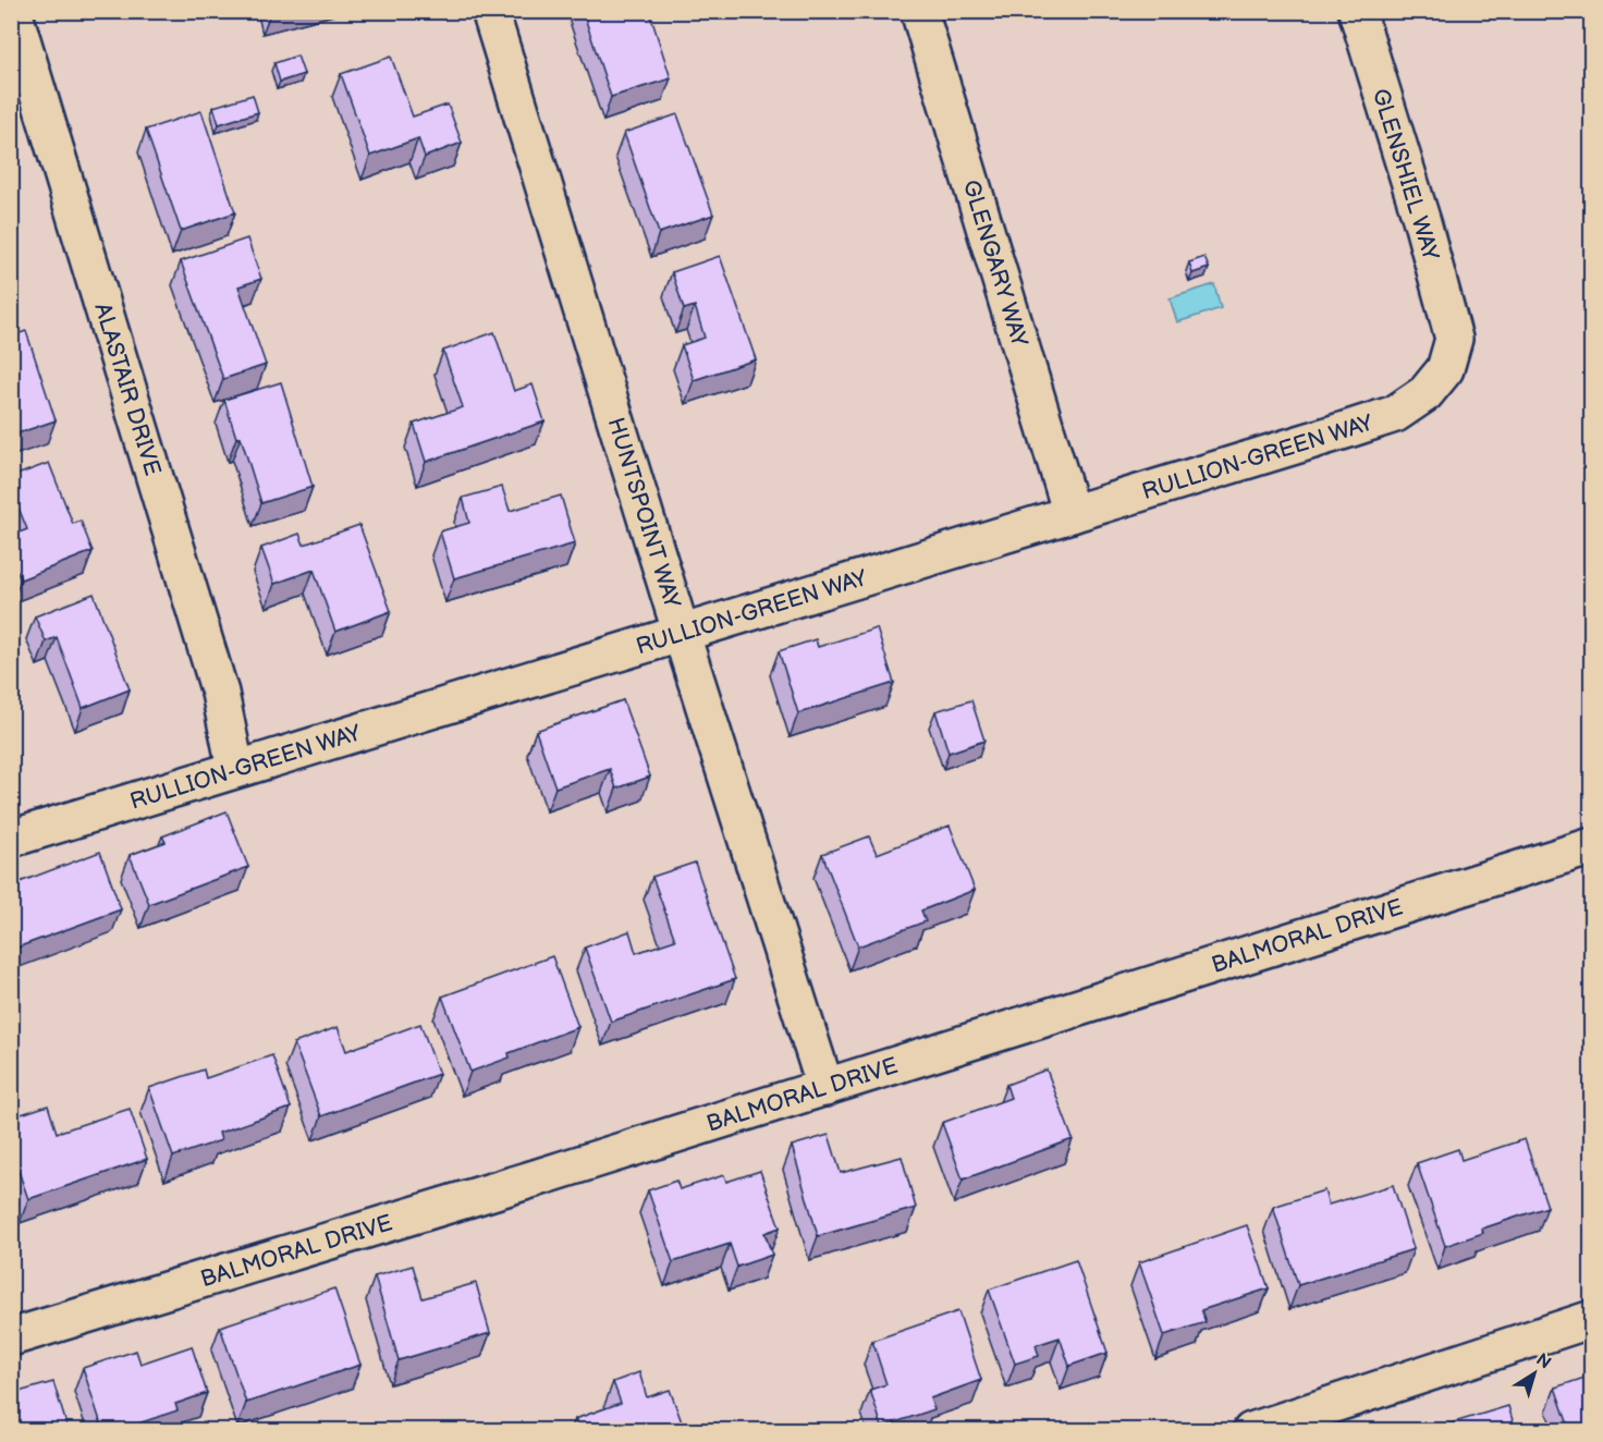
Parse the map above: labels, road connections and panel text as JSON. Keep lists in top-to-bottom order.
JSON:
{
  "streets": {
    "street": [
      "GLENSHIEL WAY",
      "GLENGARY WAY",
      "ALASTAIR DRIVE",
      "RULLION-GREEN WAY",
      "HUNTSPOINT WAY",
      "BALMORAL DRIVE"
    ]
  },
  "crossings": [
    ["GLENSHIEL WAY", "RULLION-GREEN WAY"],
    ["GLENGARY WAY", "RULLION-GREEN WAY"],
    ["ALASTAIR DRIVE", "RULLION-GREEN WAY"],
    ["RULLION-GREEN WAY", "HUNTSPOINT WAY"],
    ["HUNTSPOINT WAY", "BALMORAL DRIVE"]
  ],
  "north": "top right"
}
